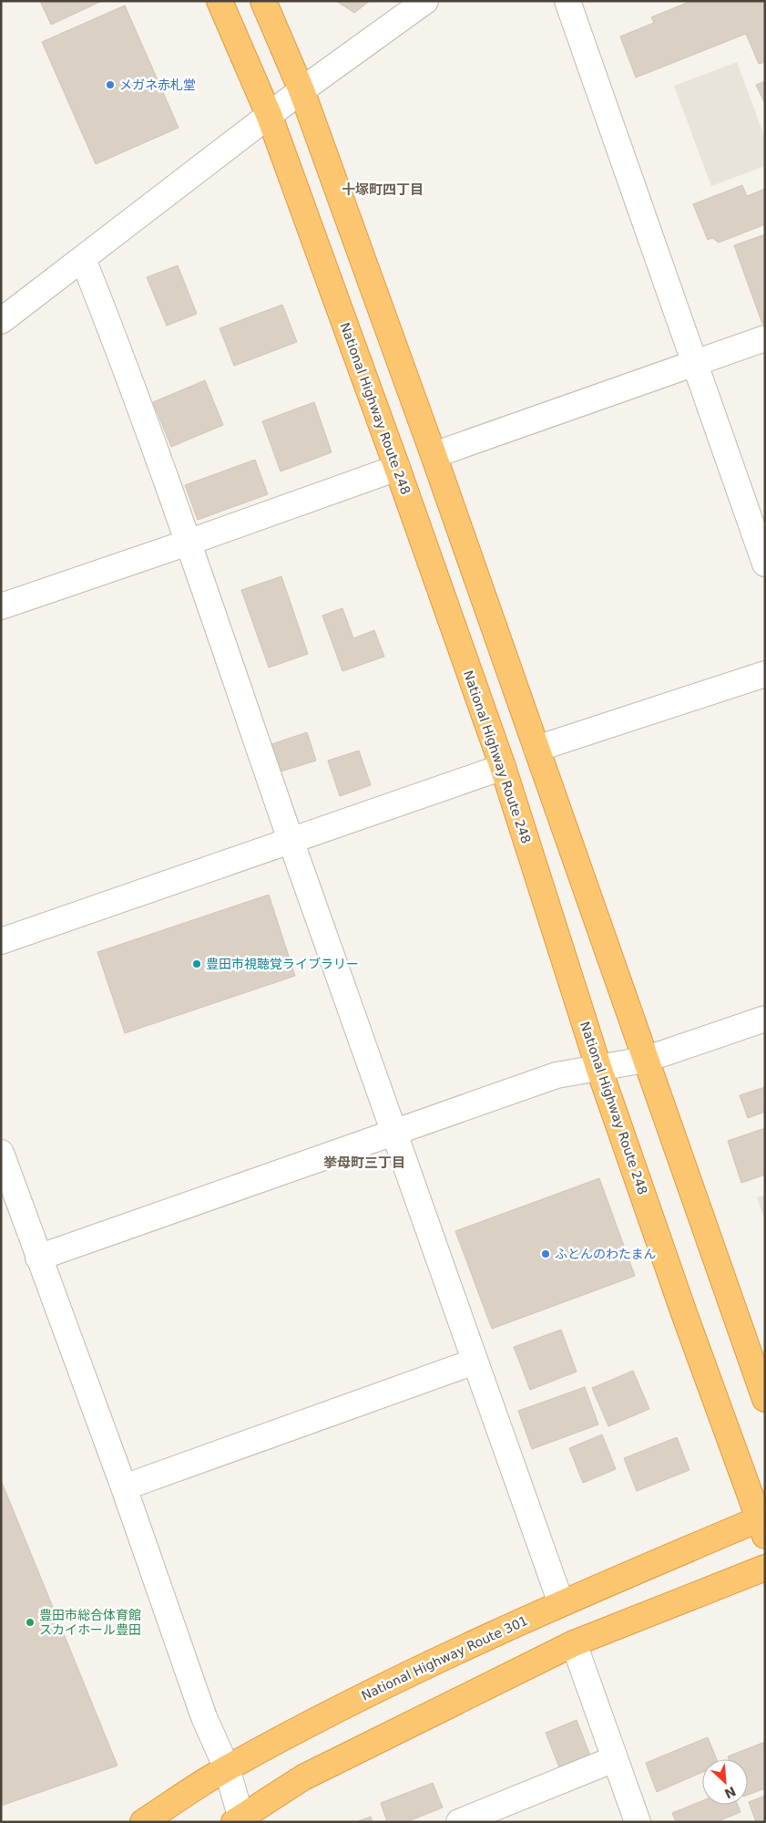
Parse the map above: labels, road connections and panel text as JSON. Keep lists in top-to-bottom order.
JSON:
{
  "streets": {
    "highway": ["National Highway Route 248", "National Highway Route 301"]
  },
  "crossings": [
    ["National Highway Route 248", "National Highway Route 301"]
  ],
  "districts": ["十塚町四丁目", "挙母町三丁目"],
  "places": [
    "メガネ赤札堂",
    "豊田市視聴覚ライブラリー",
    "ふとんのわたまん",
    "豊田市総合体育館 スカイホール豊田"
  ],
  "north": "bottom right"
}
